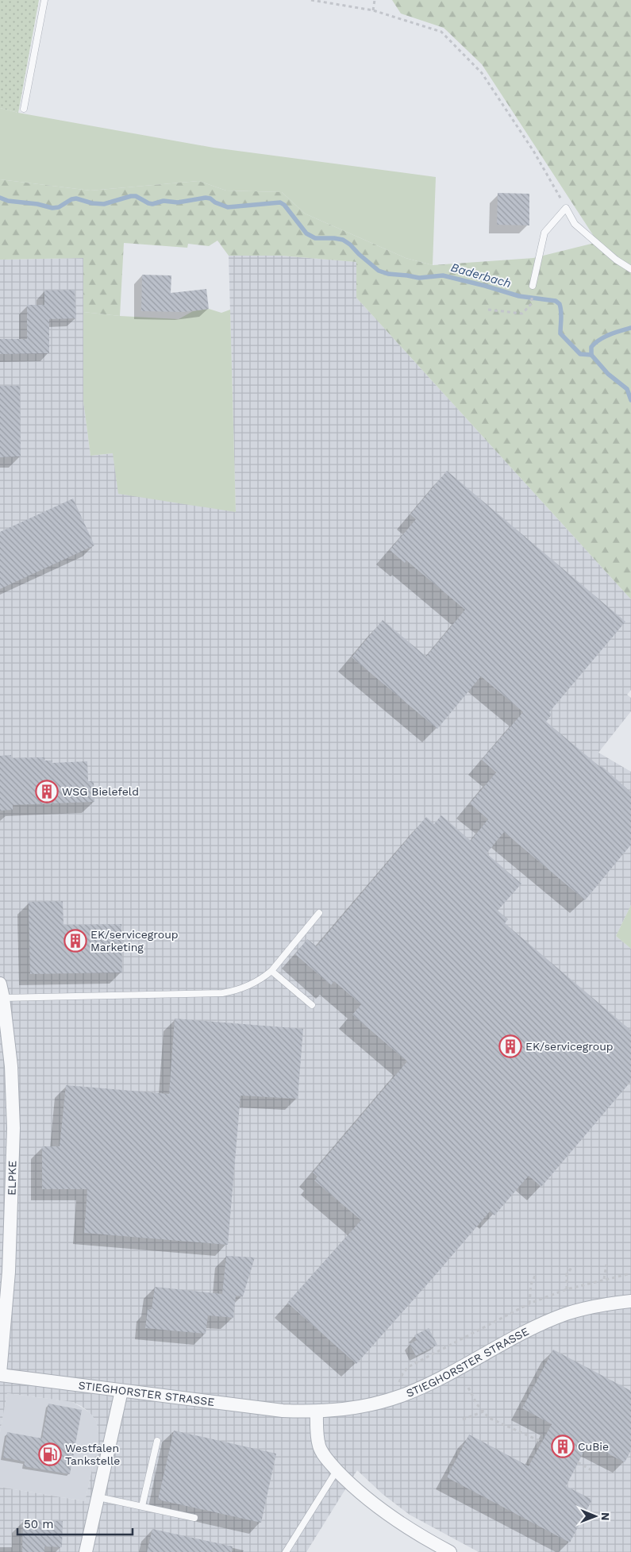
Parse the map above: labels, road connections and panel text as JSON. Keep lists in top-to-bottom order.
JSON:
{
  "streets": {
    "street": ["ELPKE", "STIEGHORSTER STRASSE"]
  },
  "crossings": [
    ["ELPKE", "STIEGHORSTER STRASSE"]
  ],
  "water": ["Baderbach"],
  "places": {
    "building": [
      "WSG Bielefeld",
      "EK/servicegroup Marketing",
      "EK/servicegroup",
      "CuBie"
    ],
    "fuel station": ["Westfalen Tankstelle"]
  },
  "scale_bar": "50 m",
  "north": "right"
}
